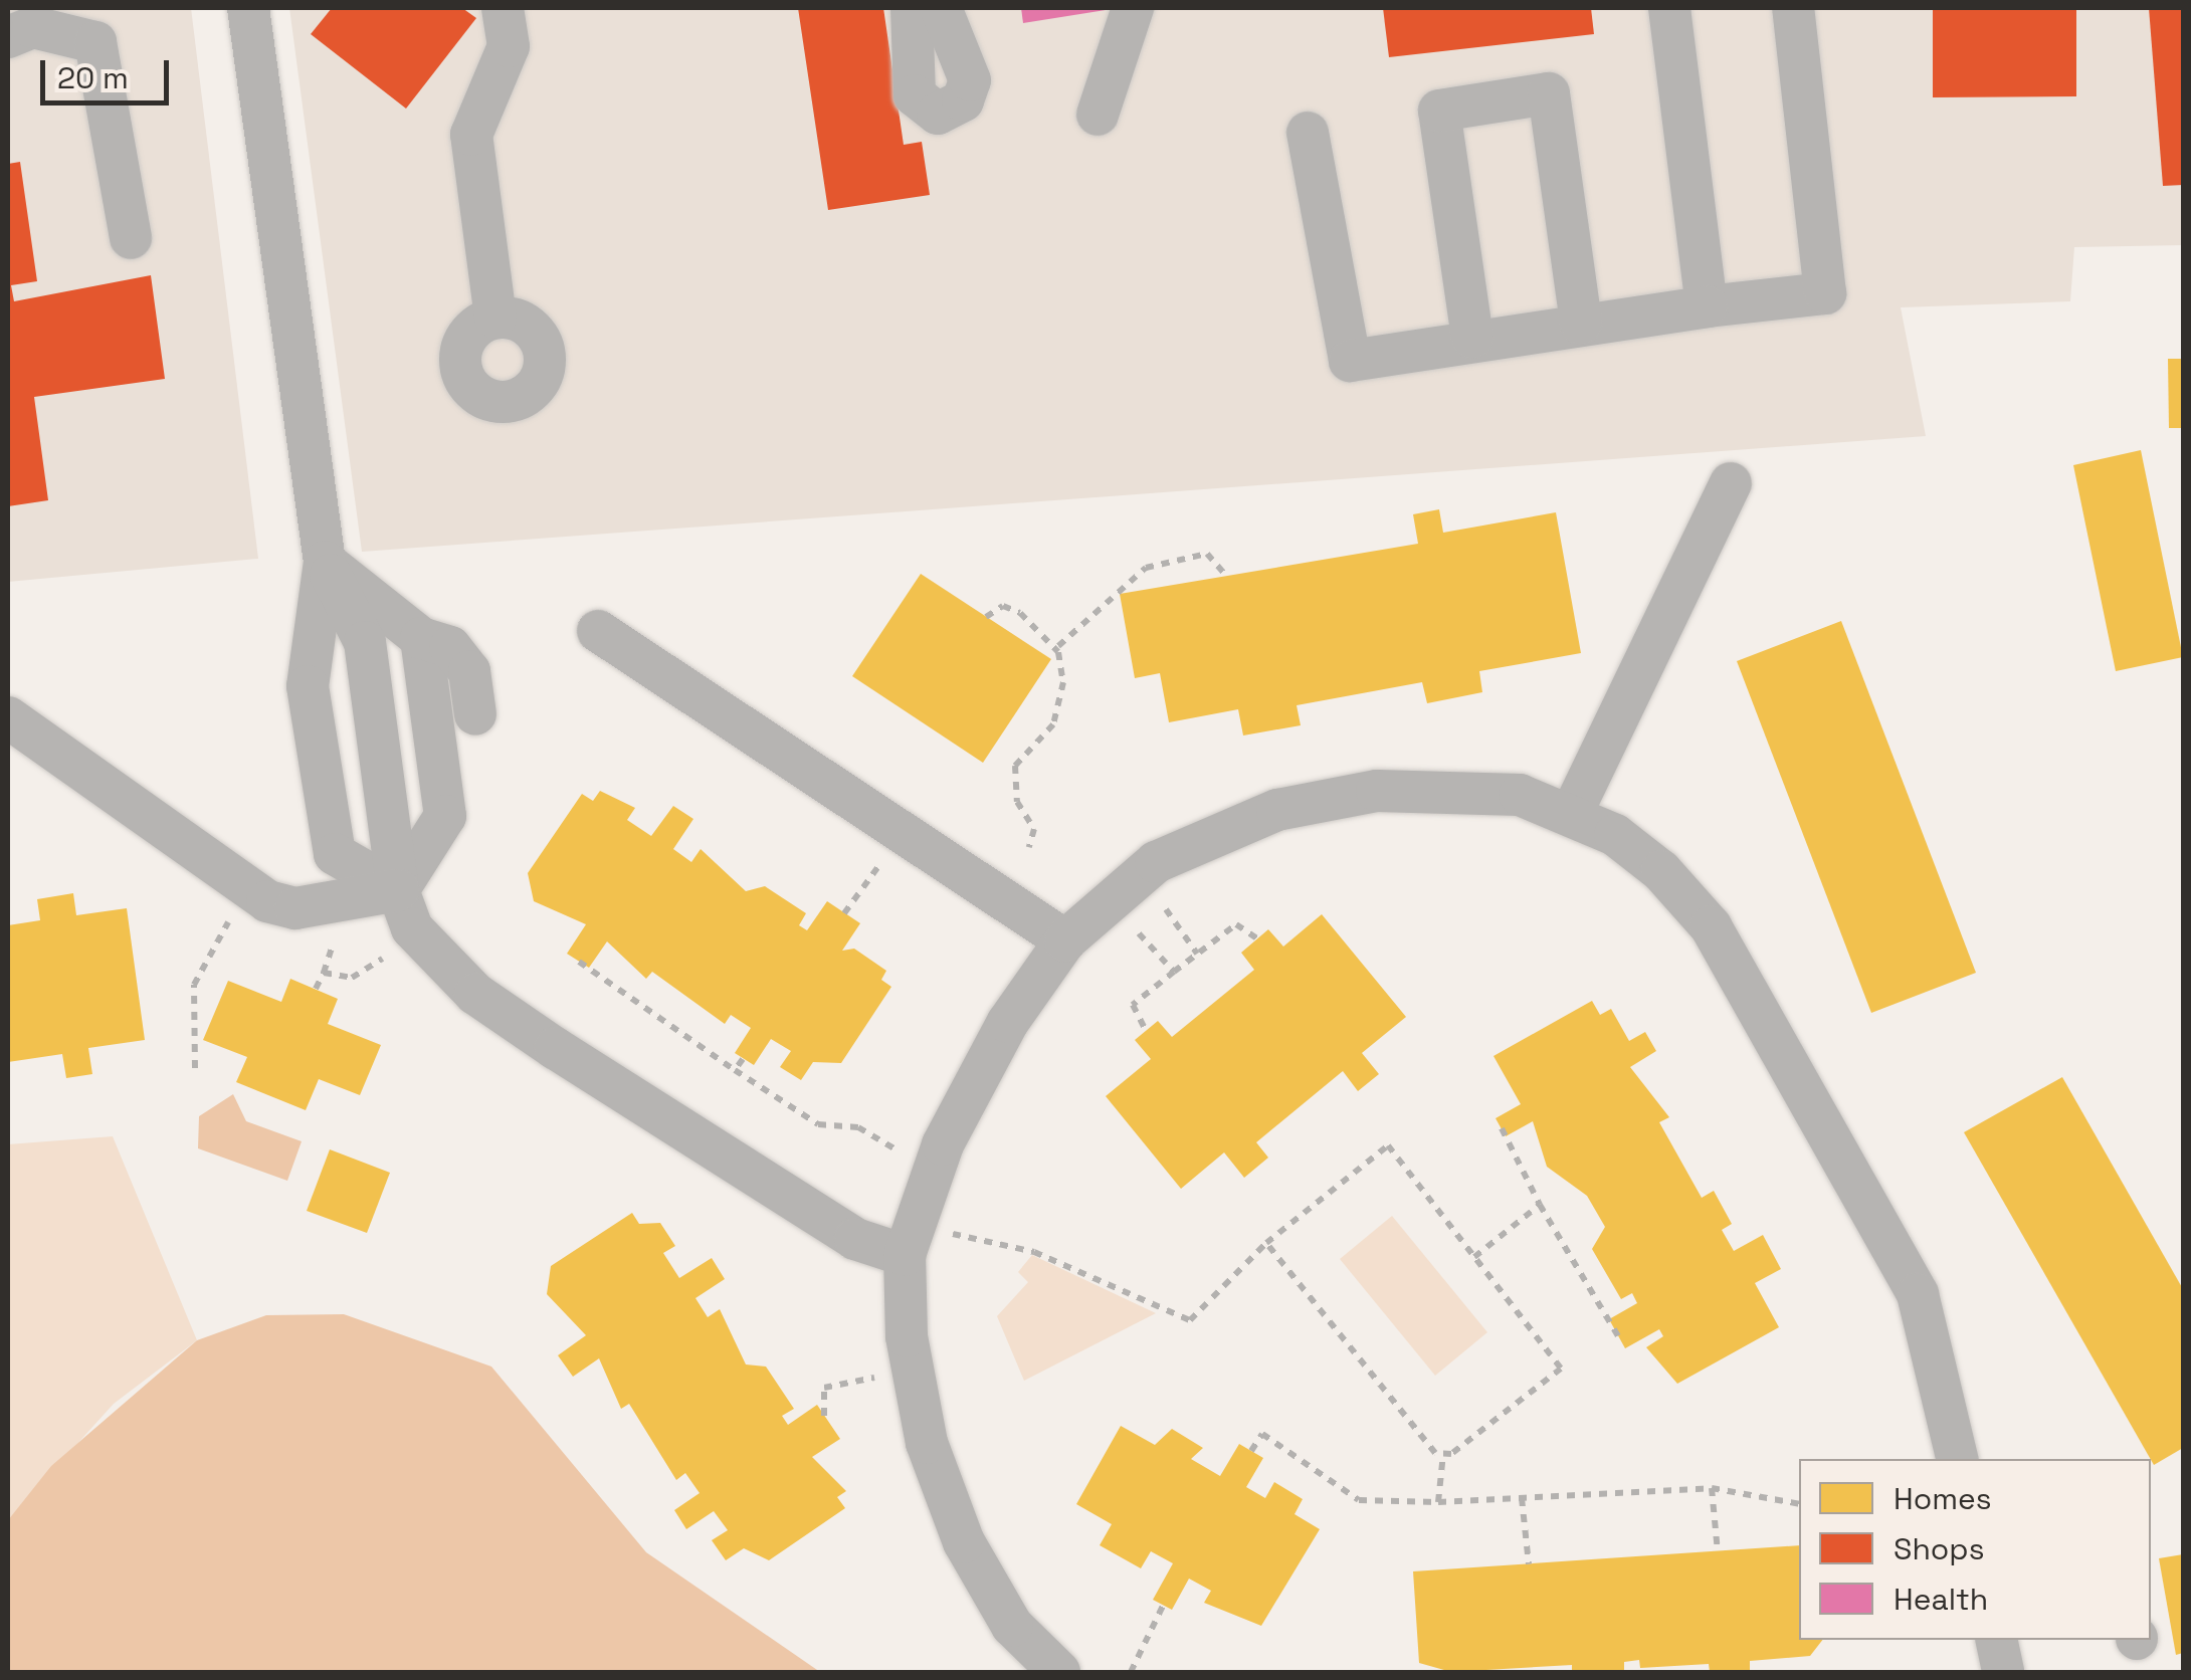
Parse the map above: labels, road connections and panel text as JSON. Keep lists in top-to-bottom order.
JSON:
{
  "legend": ["Homes", "Shops", "Health"],
  "scale_bar": "20 m"
}
